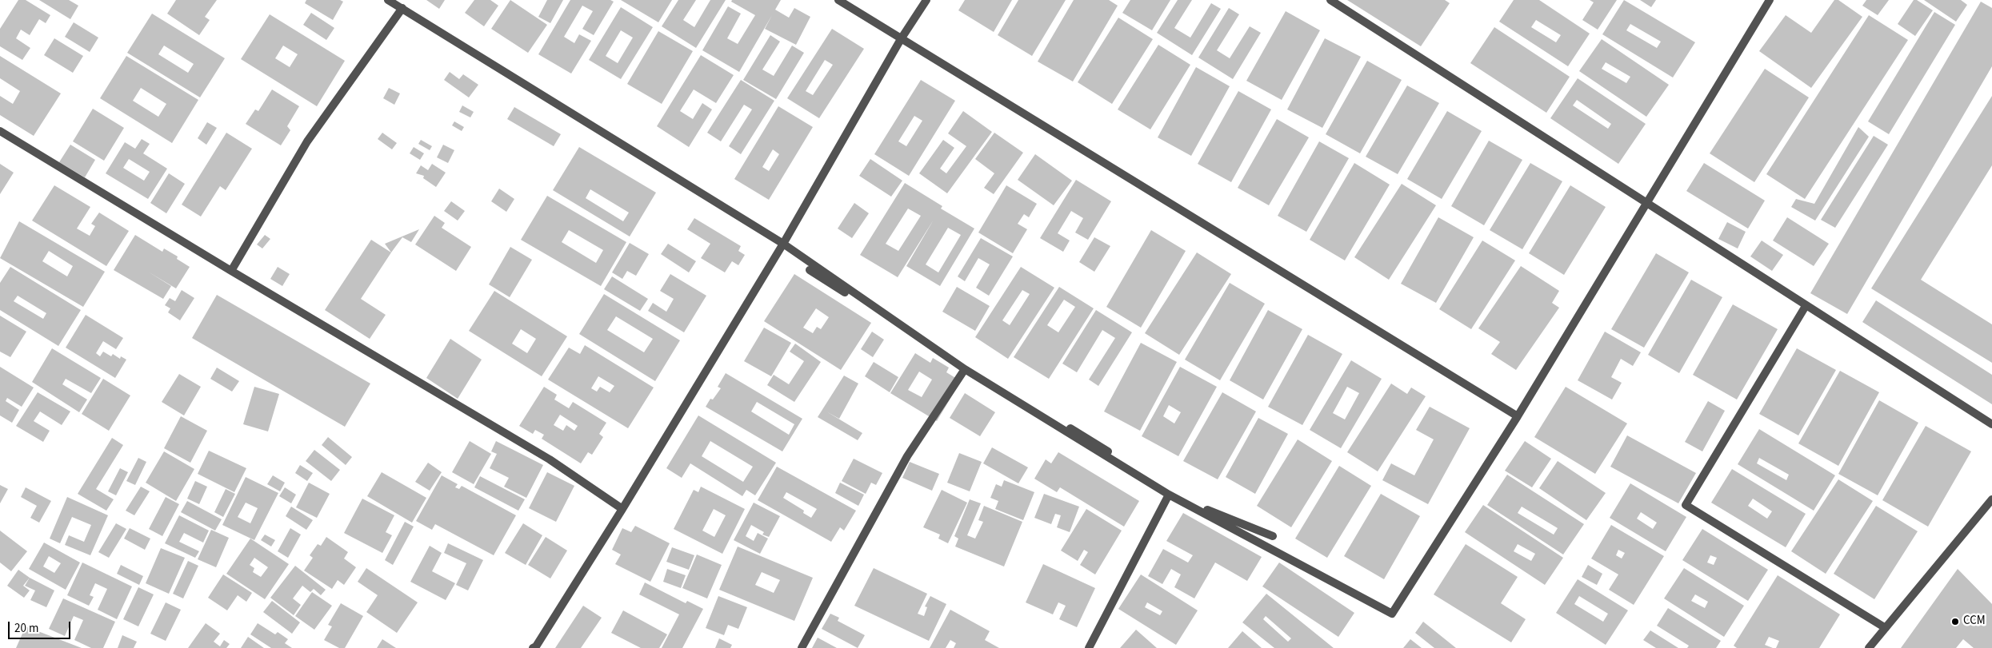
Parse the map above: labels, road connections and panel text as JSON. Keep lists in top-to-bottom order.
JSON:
{
  "places": ["CCM"],
  "scale_bar": "20 m"
}
